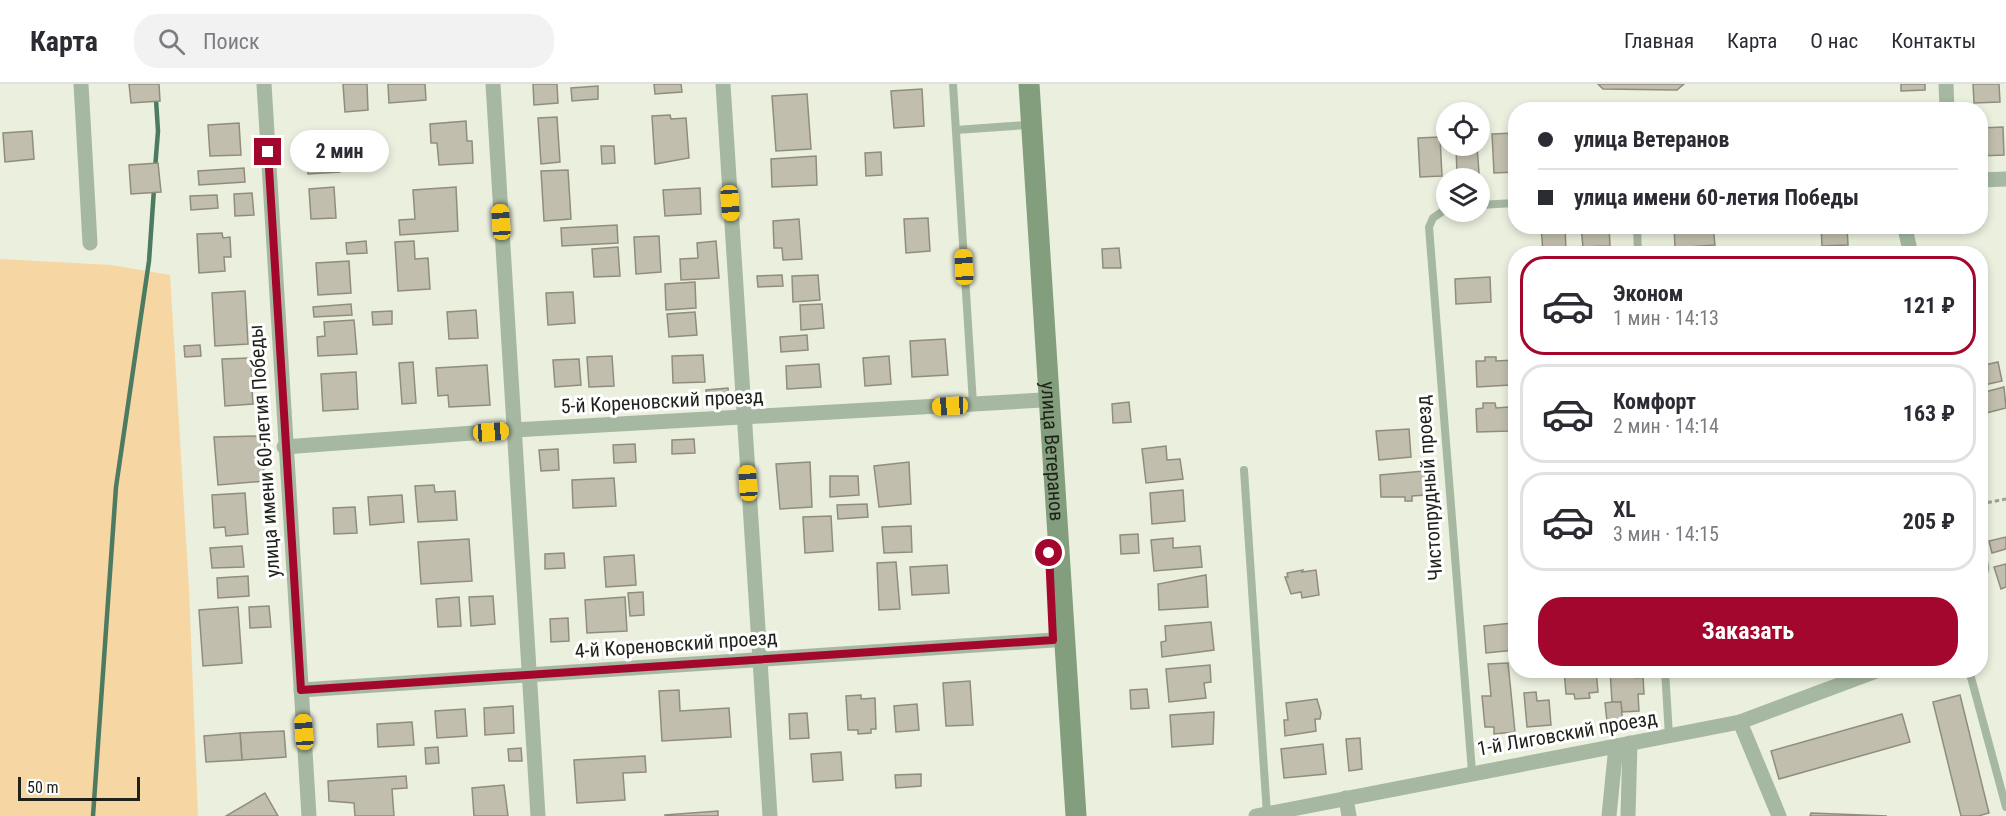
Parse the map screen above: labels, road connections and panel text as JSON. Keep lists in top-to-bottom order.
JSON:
{
  "streets": {
    "street": [
      "5-й Кореновский проезд",
      "улица Ветеранов",
      "улица имени 60-летия Победы",
      "4-й Кореновский проезд",
      "1-й Лиговский проезд"
    ],
    "lane": ["Чистопрудный проезд"]
  },
  "crossings": [
    ["5-й Кореновский проезд", "улица Ветеранов"],
    ["5-й Кореновский проезд", "улица имени 60-летия Победы"],
    ["улица Ветеранов", "4-й Кореновский проезд"],
    ["улица имени 60-летия Победы", "4-й Кореновский проезд"],
    ["Чистопрудный проезд", "1-й Лиговский проезд"]
  ],
  "scale_bar": "50 m",
  "page": {
    "header": "Карта",
    "search": "Поиск",
    "nav": [
      "Главная",
      "Карта",
      "О нас",
      "Контакты"
    ],
    "banner": ["улица Ветеранов", "улица имени 60-летия Победы"],
    "bubble": "2 мин",
    "list": [
      {
        "name": "Эконом",
        "note": "1 мин · 14:13",
        "value": "121 ₽"
      },
      {
        "name": "Комфорт",
        "note": "2 мин · 14:14",
        "value": "163 ₽"
      },
      {
        "name": "XL",
        "note": "3 мин · 14:15",
        "value": "205 ₽"
      }
    ],
    "buttons": "Заказать",
    "scale": "50 m"
  }
}
